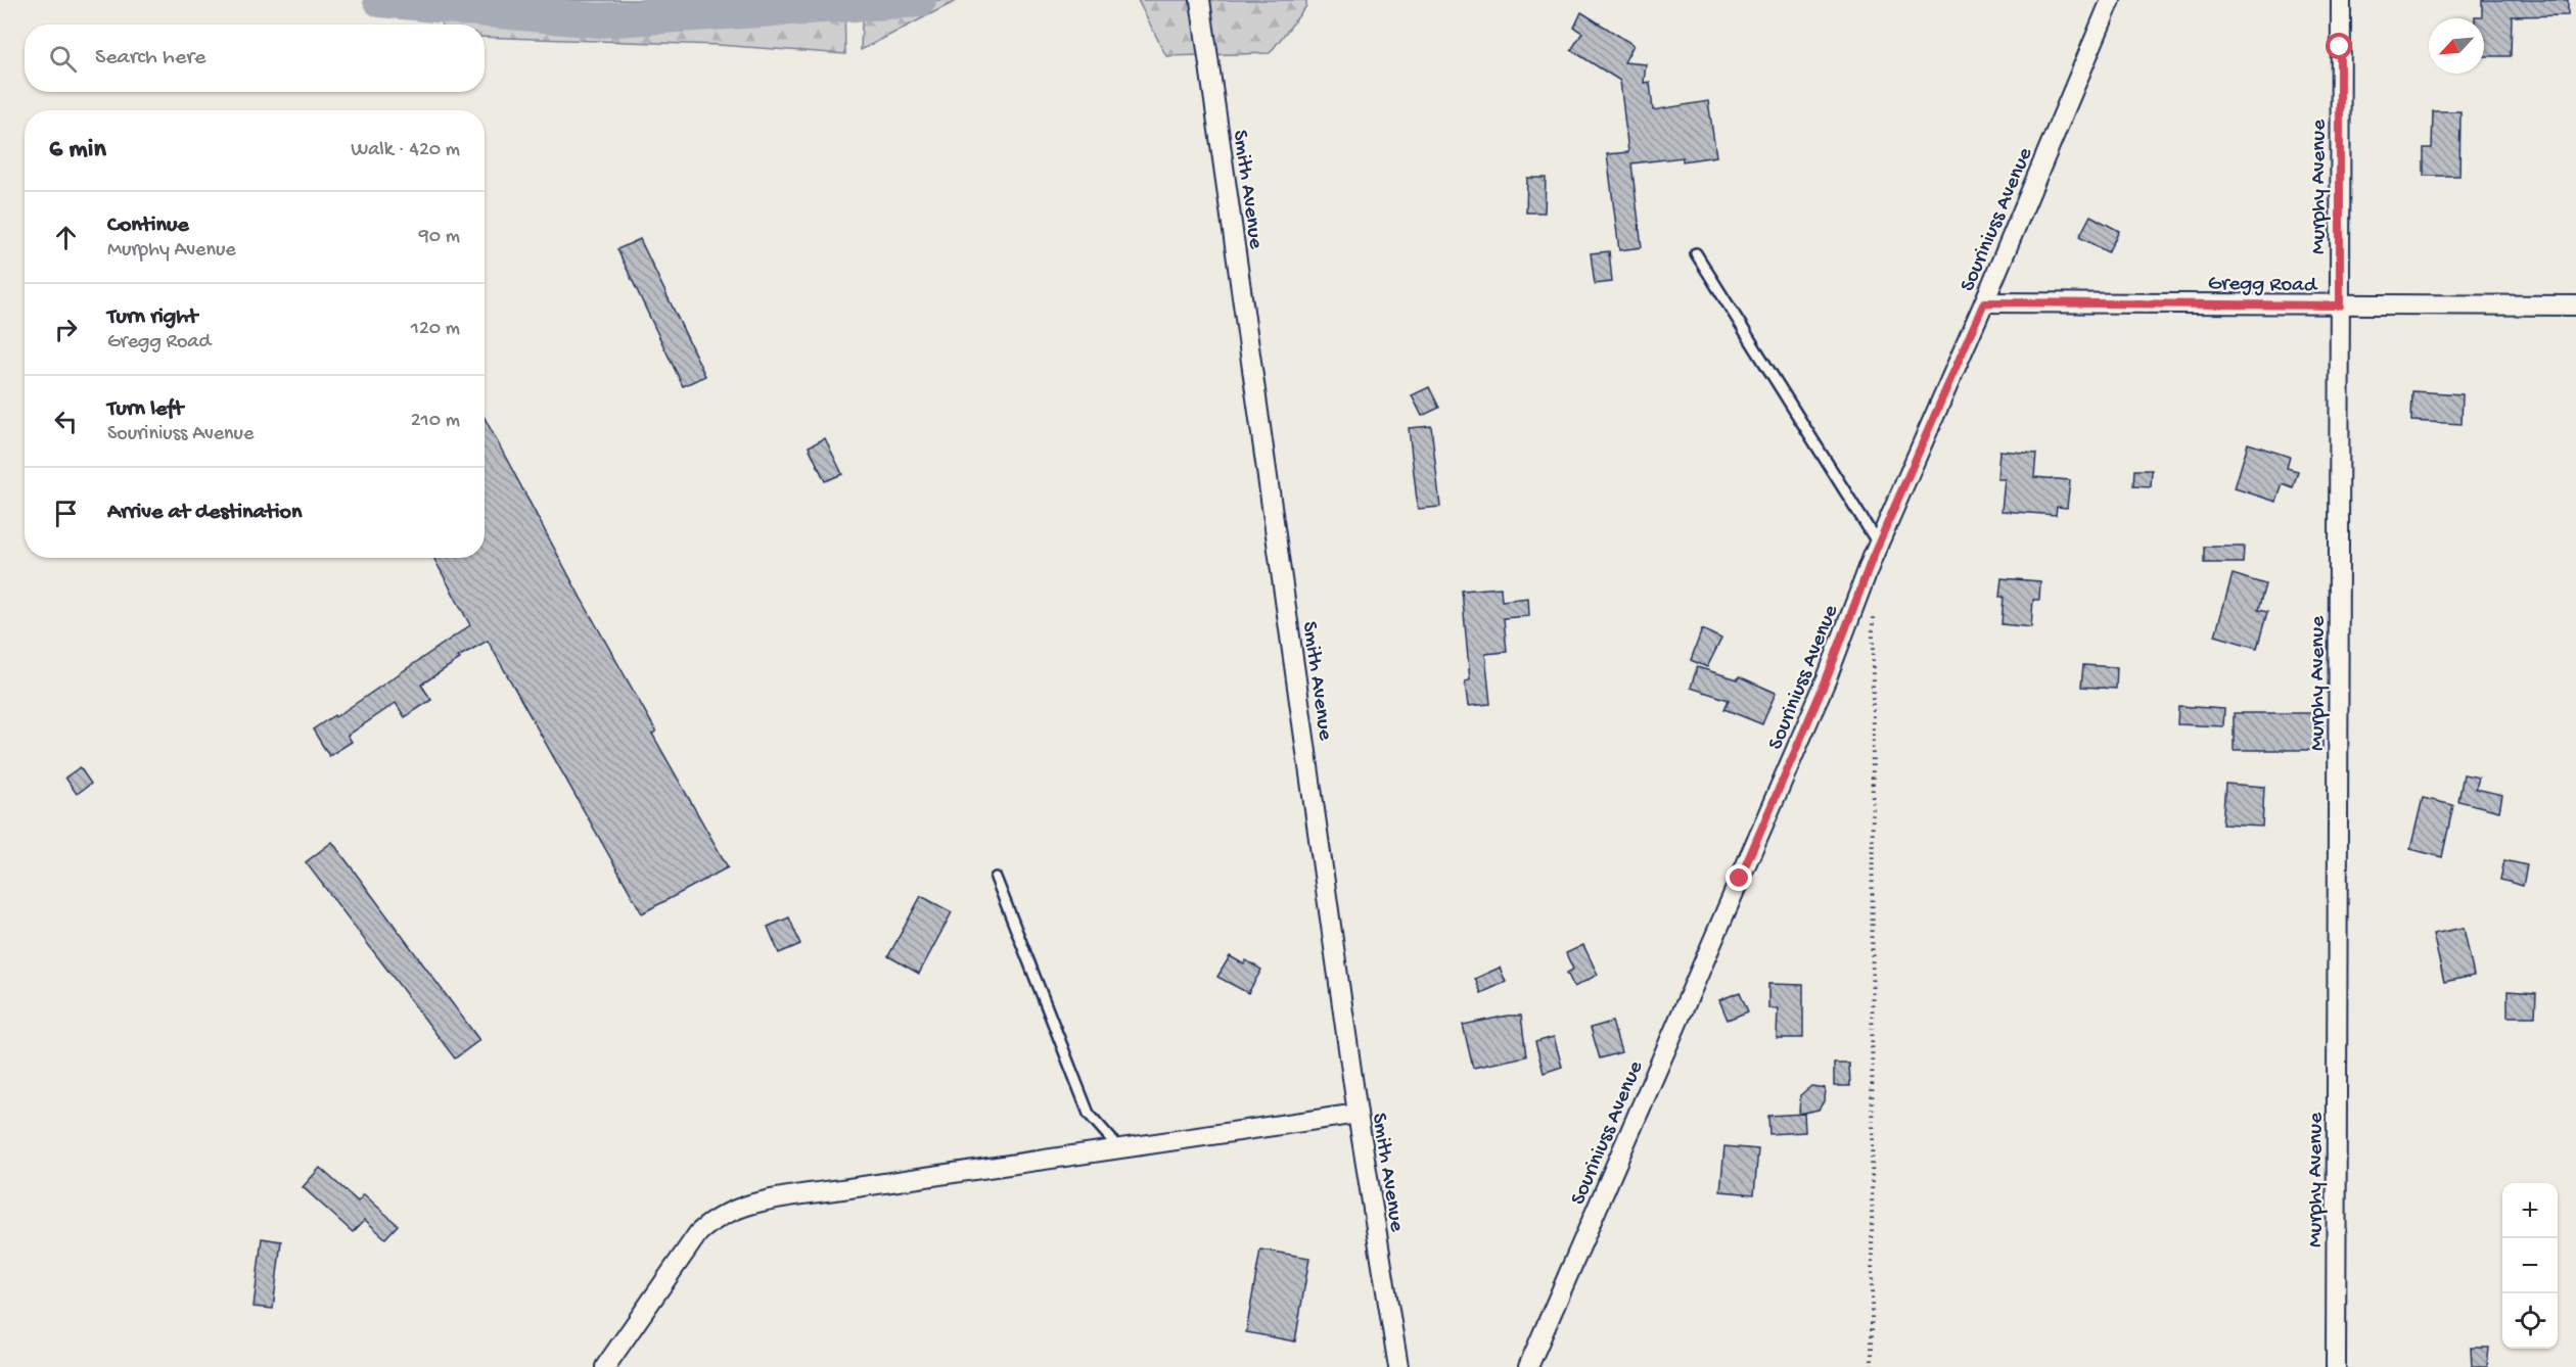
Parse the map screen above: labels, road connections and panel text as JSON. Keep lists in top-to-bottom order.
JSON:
{
  "streets": {
    "street": [
      "Murphy Avenue",
      "Smith Avenue",
      "Souriniuss Avenue",
      "Gregg Road"
    ]
  },
  "crossings": [
    ["Murphy Avenue", "Gregg Road"],
    ["Souriniuss Avenue", "Gregg Road"]
  ],
  "north": "bottom left",
  "page": {
    "search": "Search here",
    "heading": ["6 min", "Walk · 420 m"],
    "list": [
      ["Continue", "Murphy Avenue", "90 m"],
      ["Turn right", "Gregg Road", "120 m"],
      ["Turn left", "Souriniuss Avenue", "210 m"],
      "Arrive at destination"
    ],
    "map_buttons": ["+", "−"]
  }
}
